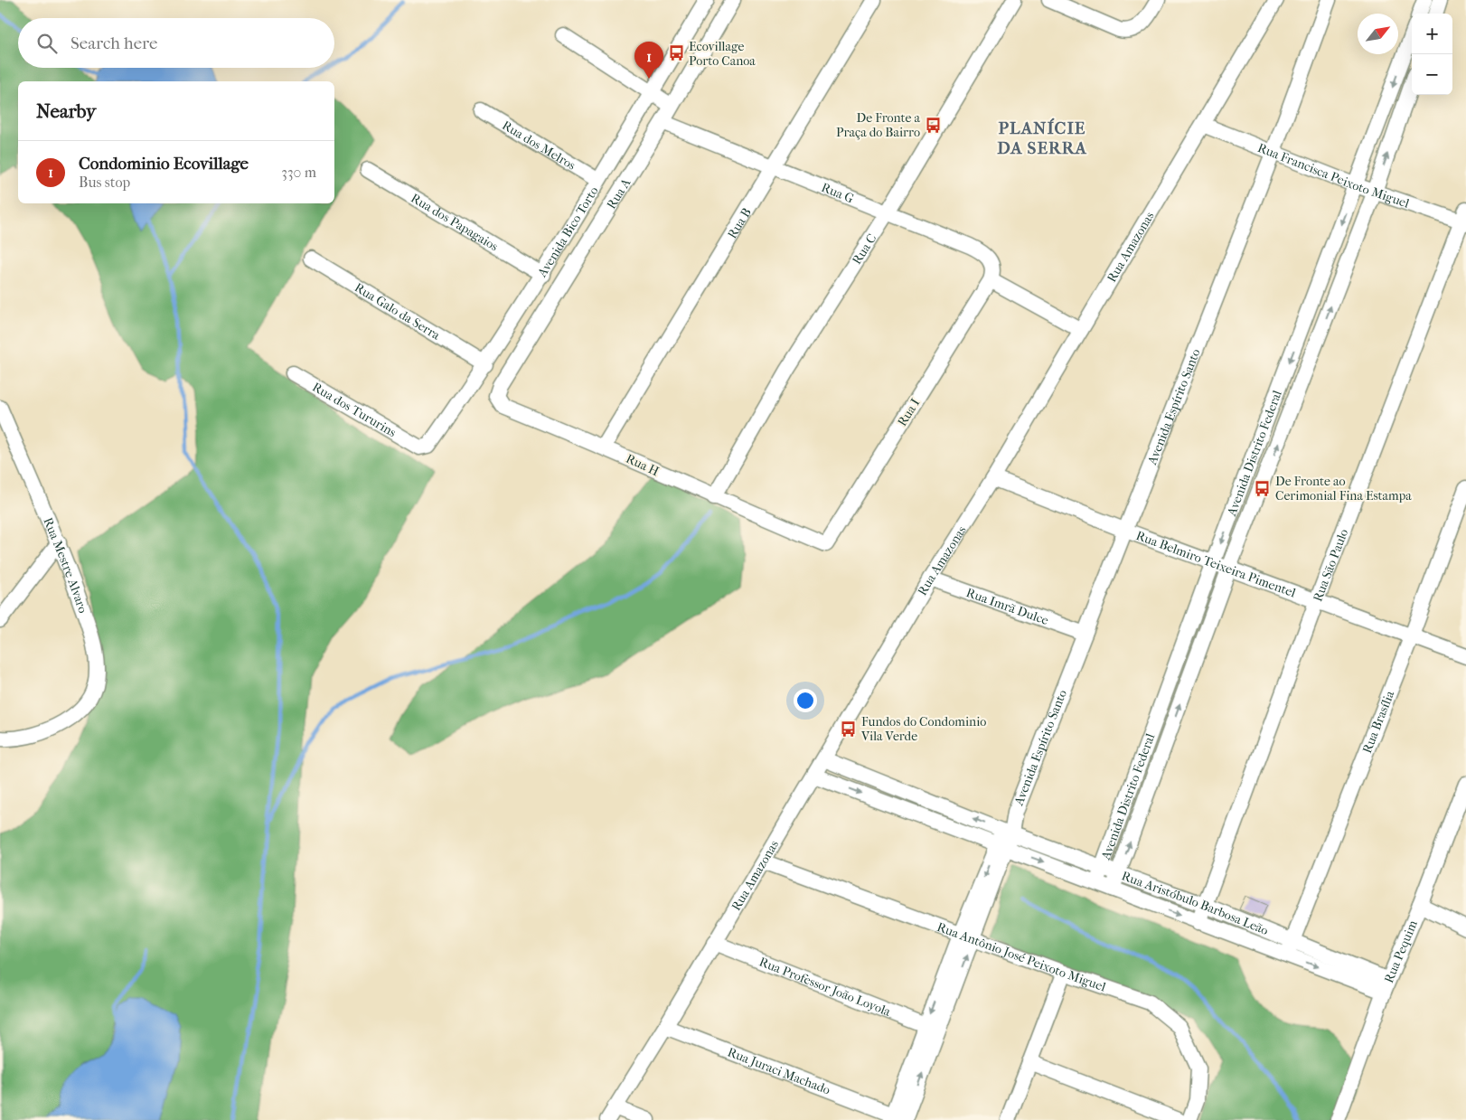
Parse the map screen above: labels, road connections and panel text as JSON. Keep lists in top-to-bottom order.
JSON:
{
  "streets": {
    "street": [
      "Rua dos Melros",
      "Rua Francisca Peixoto Miguel",
      "Rua G",
      "Rua A",
      "Rua dos Papagaios",
      "Rua B",
      "Avenida Bico Torto",
      "Rua Amazonas",
      "Rua C",
      "Rua Galo da Serra",
      "Avenida Espírito Santo",
      "Rua dos Tururins",
      "Rua I",
      "Avenida Distrito Federal",
      "Rua H",
      "Rua Belmiro Teixeira Pimentel",
      "Rua São Paulo",
      "Rua Mestre Alvaro",
      "Rua Imrã Dulce",
      "Rua Brasília",
      "Rua Aristóbulo Barbosa Leão",
      "Rua Pequim",
      "Rua Antônio José Peixoto Miguel",
      "Rua Professor João Loyola",
      "Rua Juraci Machado"
    ]
  },
  "crossings": [
    ["Rua dos Melros", "Avenida Bico Torto"],
    ["Rua Francisca Peixoto Miguel", "Rua Amazonas"],
    ["Rua Francisca Peixoto Miguel", "Avenida Espírito Santo"],
    ["Rua Francisca Peixoto Miguel", "Avenida Distrito Federal"],
    ["Rua Francisca Peixoto Miguel", "Rua São Paulo"],
    ["Rua G", "Rua A"],
    ["Rua G", "Rua B"],
    ["Rua G", "Rua C"],
    ["Rua G", "Rua I"],
    ["Rua A", "Rua H"],
    ["Rua dos Papagaios", "Avenida Bico Torto"],
    ["Rua B", "Rua H"],
    ["Avenida Bico Torto", "Rua Galo da Serra"],
    ["Avenida Bico Torto", "Rua dos Tururins"],
    ["Rua Amazonas", "Rua Belmiro Teixeira Pimentel"],
    ["Rua Amazonas", "Rua Imrã Dulce"],
    ["Rua Amazonas", "Rua Aristóbulo Barbosa Leão"],
    ["Rua Amazonas", "Rua Antônio José Peixoto Miguel"],
    ["Rua Amazonas", "Rua Professor João Loyola"],
    ["Rua Amazonas", "Rua Juraci Machado"],
    ["Rua C", "Rua H"],
    ["Avenida Espírito Santo", "Rua Belmiro Teixeira Pimentel"],
    ["Avenida Espírito Santo", "Rua Imrã Dulce"],
    ["Avenida Espírito Santo", "Rua Aristóbulo Barbosa Leão"],
    ["Avenida Espírito Santo", "Rua Antônio José Peixoto Miguel"],
    ["Avenida Espírito Santo", "Rua Professor João Loyola"],
    ["Avenida Espírito Santo", "Rua Juraci Machado"],
    ["Rua I", "Rua H"],
    ["Avenida Distrito Federal", "Rua Belmiro Teixeira Pimentel"],
    ["Avenida Distrito Federal", "Rua Aristóbulo Barbosa Leão"],
    ["Rua Belmiro Teixeira Pimentel", "Rua São Paulo"],
    ["Rua Belmiro Teixeira Pimentel", "Rua Brasília"],
    ["Rua São Paulo", "Rua Aristóbulo Barbosa Leão"],
    ["Rua Brasília", "Rua Aristóbulo Barbosa Leão"],
    ["Rua Aristóbulo Barbosa Leão", "Rua Pequim"]
  ],
  "districts": ["PLANÍCIE DA SERRA"],
  "places": {
    "bus stop": [
      "Ecovillage Porto Canoa",
      "De Fronte a Praça do Bairro",
      "De Fronte ao Cerimonial Fina Estampa",
      "Fundos do Condominio Vila Verde"
    ]
  },
  "north": "top right",
  "page": {
    "map_buttons": ["+", "−"],
    "search": "Search here",
    "pins": "1",
    "heading": "Nearby",
    "list": [
      {
        "mark": "1",
        "name": "Condominio Ecovillage",
        "note": "Bus stop",
        "value": "330 m"
      }
    ]
  }
}
